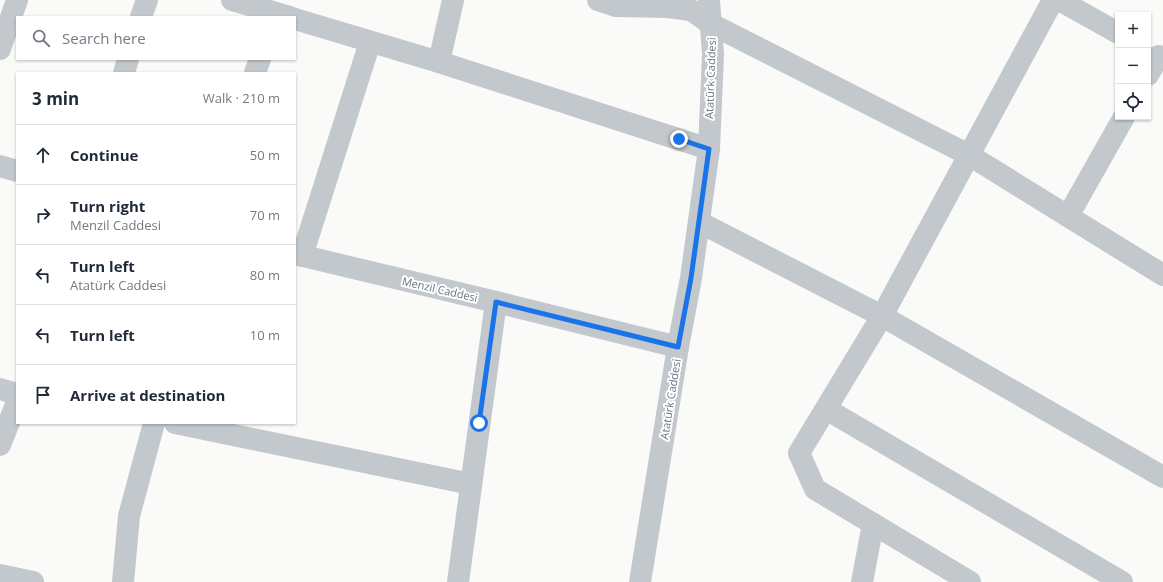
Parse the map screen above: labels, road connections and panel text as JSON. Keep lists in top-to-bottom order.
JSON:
{
  "streets": {
    "street": ["Atatürk Caddesi", "Menzil Caddesi"]
  },
  "crossings": [
    ["Atatürk Caddesi", "Menzil Caddesi"]
  ],
  "page": {
    "map_buttons": ["+", "−"],
    "search": "Search here",
    "heading": ["3 min", "Walk · 210 m"],
    "list": [
      ["Continue", "50 m"],
      ["Turn right", "Menzil Caddesi", "70 m"],
      ["Turn left", "Atatürk Caddesi", "80 m"],
      ["Turn left", "10 m"],
      "Arrive at destination"
    ]
  }
}
